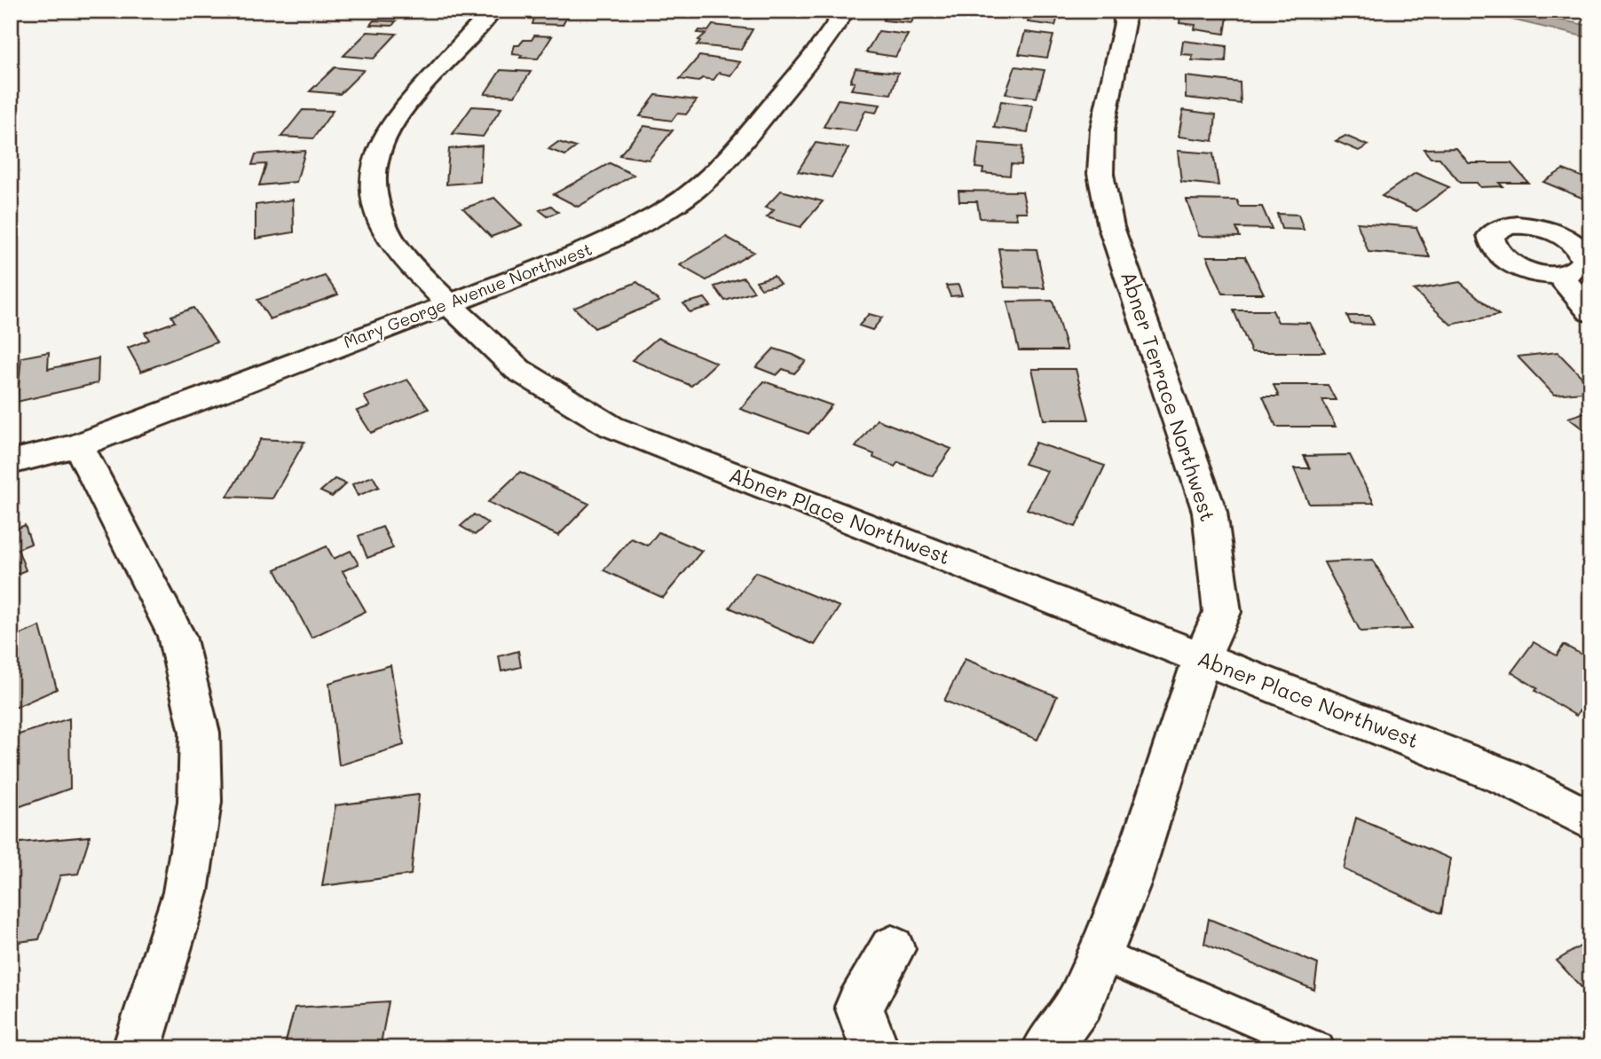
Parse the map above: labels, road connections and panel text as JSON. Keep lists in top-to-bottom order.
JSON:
{
  "streets": {
    "street": ["Mary George Avenue Northwest", "Abner Terrace Northwest", "Abner Place Northwest"]
  },
  "crossings": [
    ["Mary George Avenue Northwest", "Abner Place Northwest"],
    ["Abner Terrace Northwest", "Abner Place Northwest"]
  ]
}
